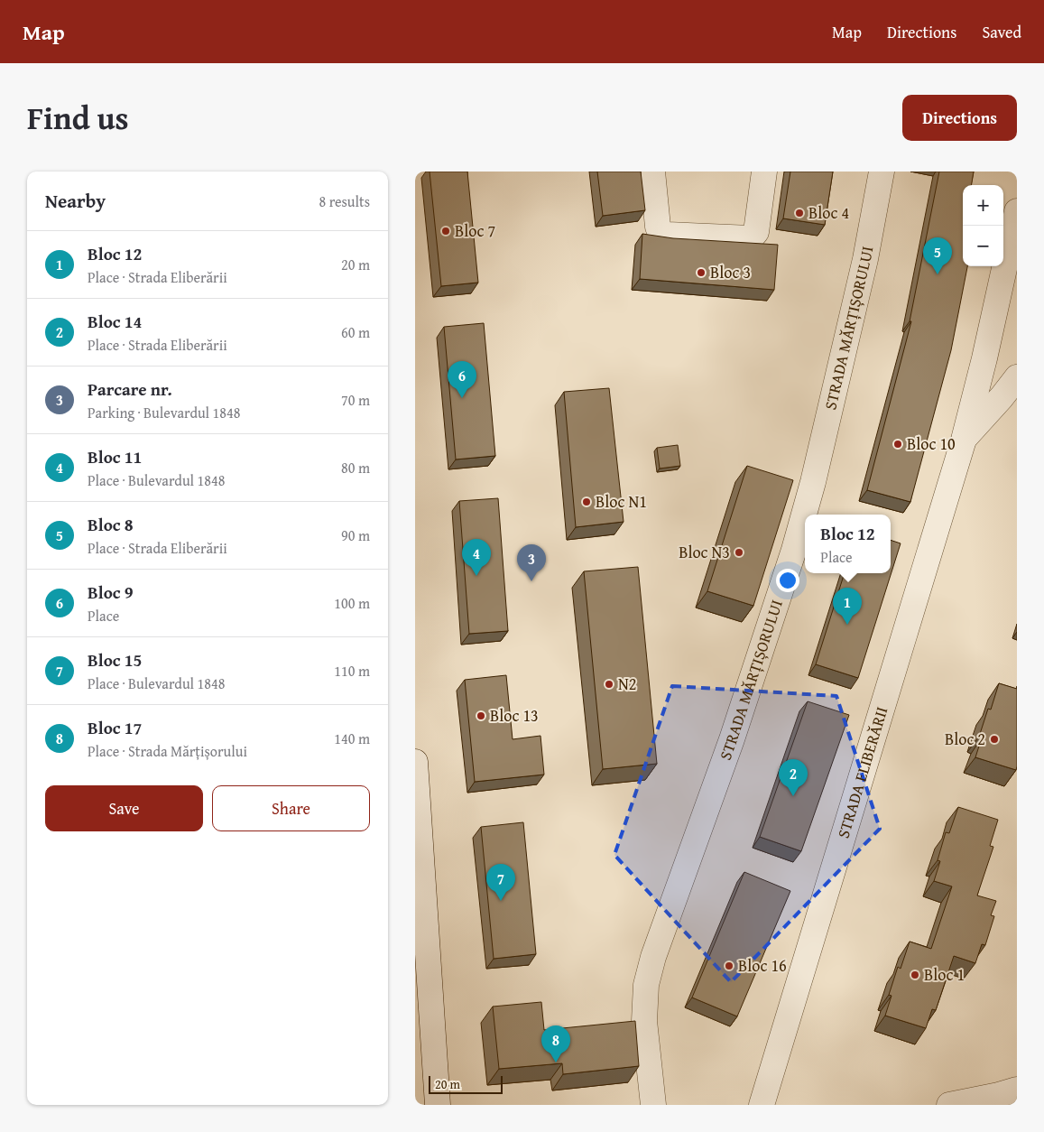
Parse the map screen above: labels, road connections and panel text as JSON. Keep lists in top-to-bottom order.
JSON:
{
  "streets": {
    "street": ["STRADA MĂRȚIȘORULUI", "STRADA ELIBERĂRII"]
  },
  "places": [
    "Bloc 4",
    "Bloc 7",
    "Bloc 3",
    "Bloc 10",
    "Bloc N1",
    "Bloc N3",
    "N2",
    "Bloc 13",
    "Bloc 2",
    "Bloc 16",
    "Bloc 1"
  ],
  "scale_bar": "20 m",
  "page": {
    "header": "Map",
    "nav": ["Map", "Directions", "Saved"],
    "title": "Find us",
    "buttons": [
      "Directions",
      ["Save", "Share"]
    ],
    "heading": ["Nearby", "8 results"],
    "map_buttons": ["+", "−"],
    "list": [
      {
        "mark": "1",
        "name": "Bloc 12",
        "note": "Place · Strada Eliberării",
        "value": "20 m"
      },
      {
        "mark": "2",
        "name": "Bloc 14",
        "note": "Place · Strada Eliberării",
        "value": "60 m"
      },
      {
        "mark": "3",
        "name": "Parcare nr.",
        "note": "Parking · Bulevardul 1848",
        "value": "70 m"
      },
      {
        "mark": "4",
        "name": "Bloc 11",
        "note": "Place · Bulevardul 1848",
        "value": "80 m"
      },
      {
        "mark": "5",
        "name": "Bloc 8",
        "note": "Place · Strada Eliberării",
        "value": "90 m"
      },
      {
        "mark": "6",
        "name": "Bloc 9",
        "note": "Place",
        "value": "100 m"
      },
      {
        "mark": "7",
        "name": "Bloc 15",
        "note": "Place · Bulevardul 1848",
        "value": "110 m"
      },
      {
        "mark": "8",
        "name": "Bloc 17",
        "note": "Place · Strada Mărțișorului",
        "value": "140 m"
      }
    ],
    "pins": [
      "5",
      "6",
      "4",
      "3",
      "1",
      "2",
      "7",
      "8"
    ],
    "popup": ["Bloc 12", "Place"],
    "scale": "20 m"
  }
}
